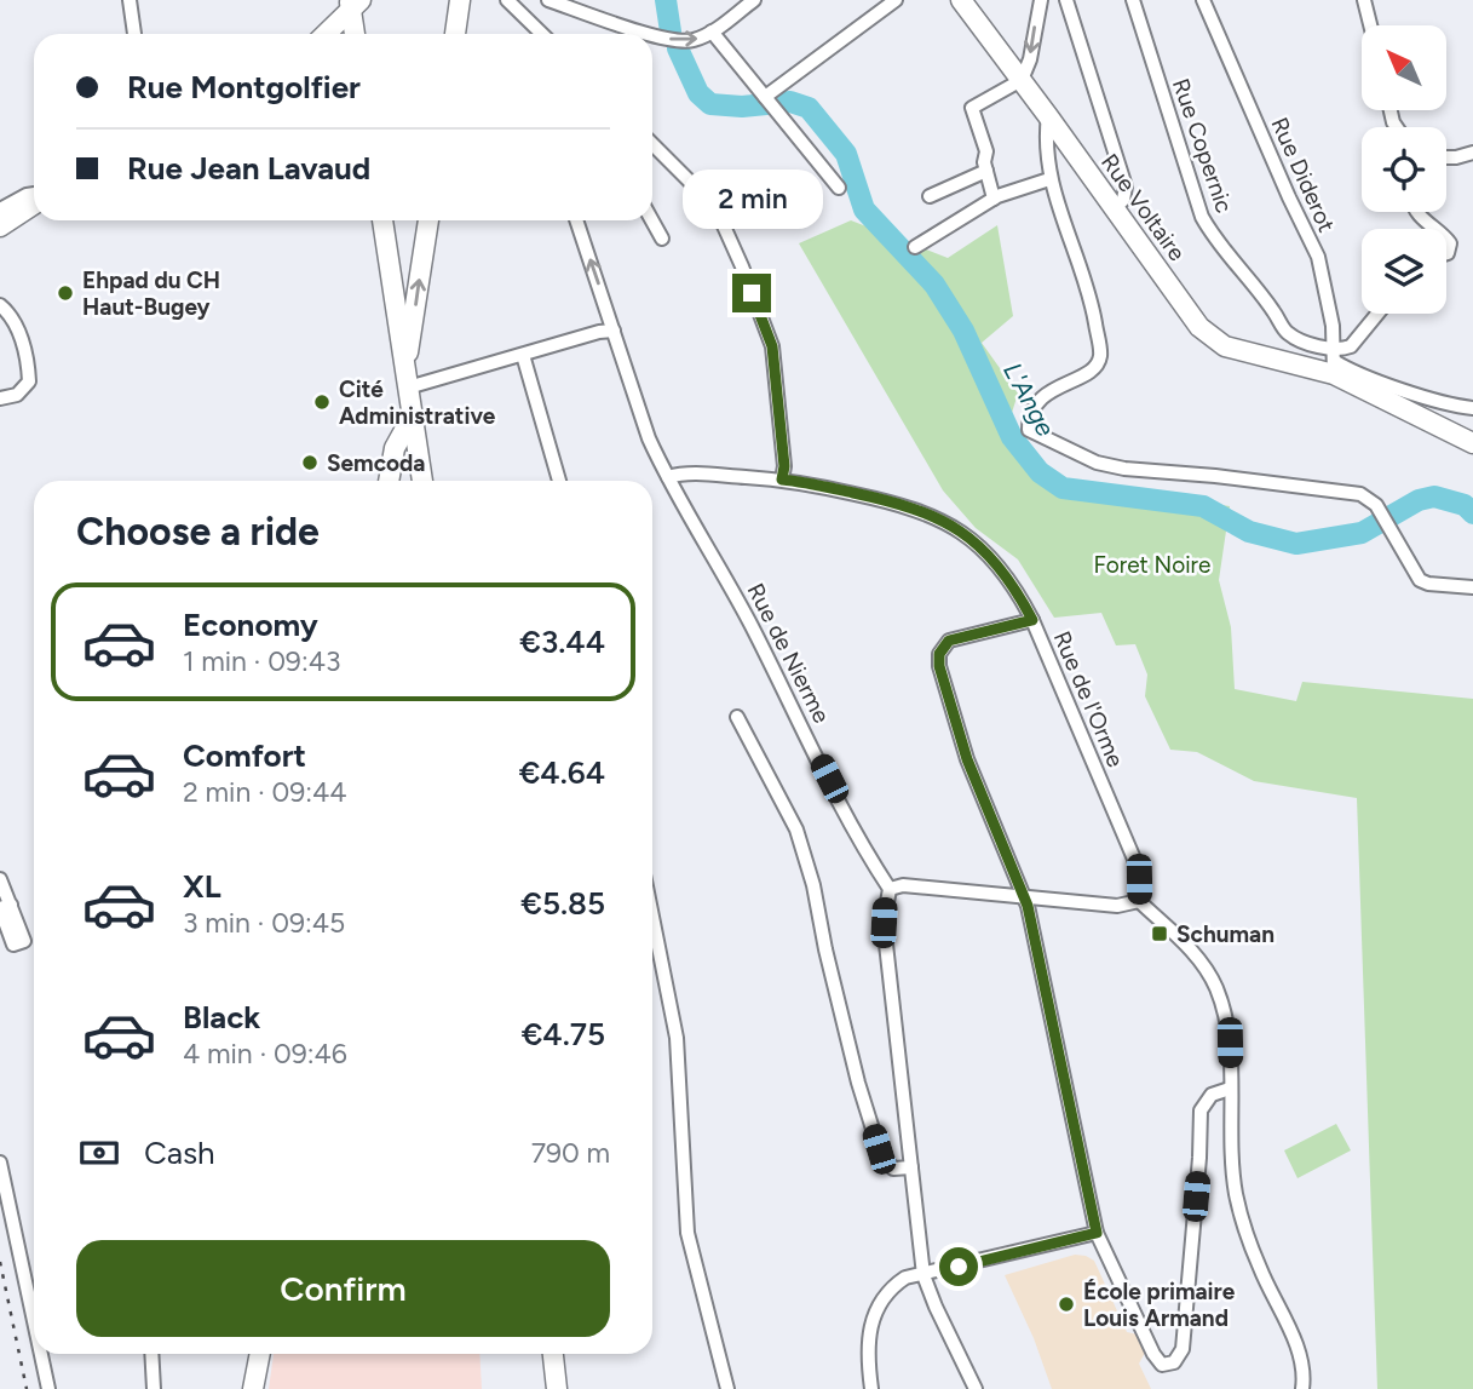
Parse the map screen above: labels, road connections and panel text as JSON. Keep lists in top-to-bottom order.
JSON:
{
  "streets": {
    "main road": ["Rue Voltaire"],
    "street": [
      "Rue Copernic",
      "Rue Diderot",
      "Rue de Nierme",
      "Rue de l'Orme"
    ]
  },
  "crossings": [
    ["Rue Copernic", "Rue Diderot"],
    ["Rue Copernic", "Rue Voltaire"],
    ["Rue Diderot", "Rue Voltaire"],
    ["Rue de Nierme", "Rue de l'Orme"]
  ],
  "water": ["L'Ange"],
  "parks": ["Foret Noire"],
  "places": {
    "other": [
      "Ehpad du CH Haut-Bugey",
      "Cité Administrative",
      "Semcoda",
      "École primaire Louis Armand"
    ],
    "transit": ["Schuman"]
  },
  "north": "top left",
  "page": {
    "banner": ["Rue Montgolfier", "Rue Jean Lavaud"],
    "bubble": "2 min",
    "heading": "Choose a ride",
    "list": [
      {
        "name": "Economy",
        "note": "1 min · 09:43",
        "value": "€3.44"
      },
      {
        "name": "Comfort",
        "note": "2 min · 09:44",
        "value": "€4.64"
      },
      {
        "name": "XL",
        "note": "3 min · 09:45",
        "value": "€5.85"
      },
      {
        "name": "Black",
        "note": "4 min · 09:46",
        "value": "€4.75"
      }
    ],
    "pay": ["Cash", "790 m"],
    "buttons": "Confirm"
  }
}
